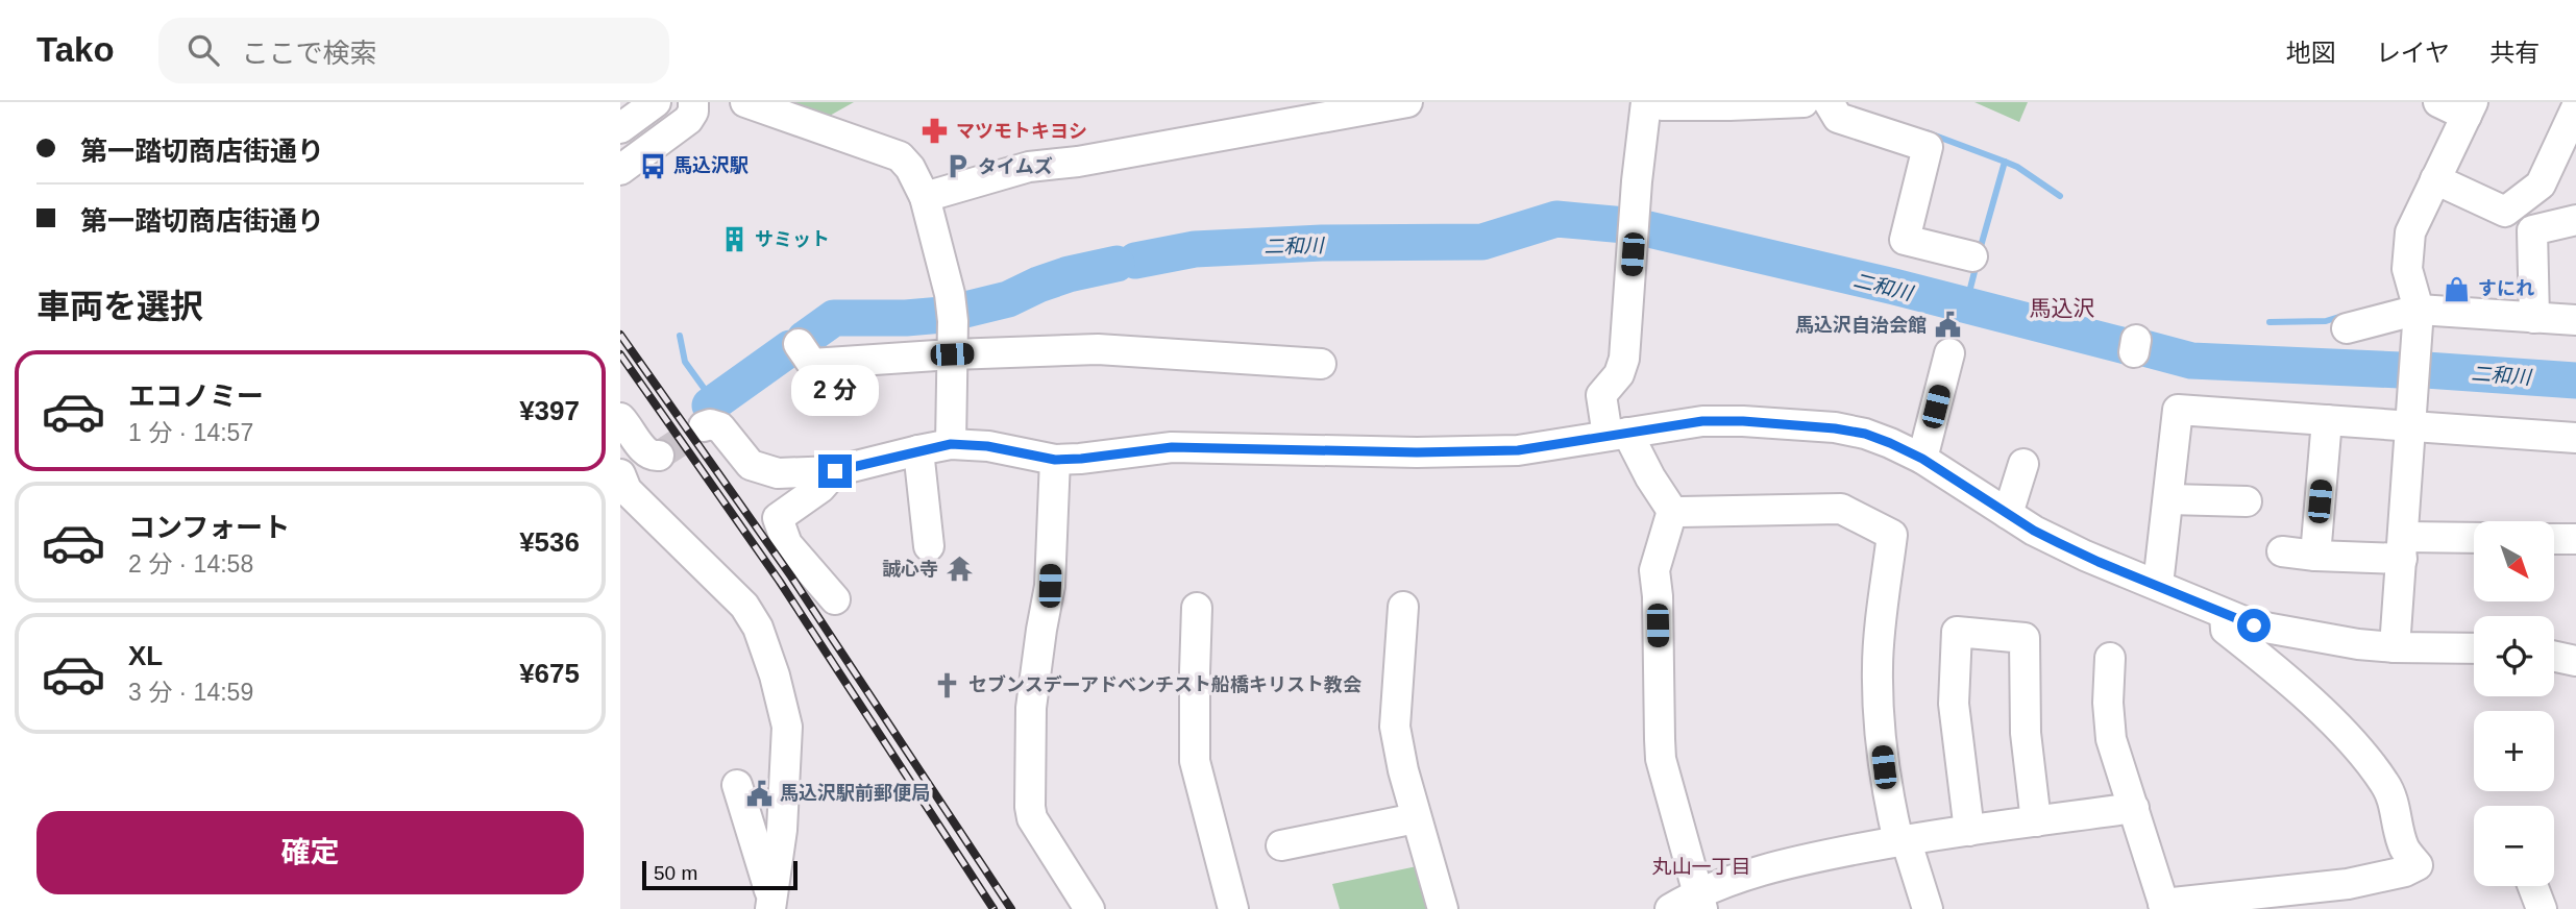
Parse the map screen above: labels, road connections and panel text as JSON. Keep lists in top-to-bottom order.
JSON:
{
  "districts": ["馬込沢", "丸山一丁目"],
  "water": ["二和川"],
  "places": {
    "pharmacy": ["マツモトキヨシ"],
    "bus stop": ["馬込沢駅"],
    "parking": ["タイムズ"],
    "building": ["サミット"],
    "shop": ["すにれ"],
    "public building": ["馬込沢自治会館", "馬込沢駅前郵便局"],
    "temple": ["誠心寺"],
    "church": ["セブンスデーアドベンチスト船橋キリスト教会"]
  },
  "scale_bar": "50 m",
  "north": "bottom right",
  "page": {
    "header": "Tako",
    "search": "ここで検索",
    "nav": ["地図", "レイヤ", "共有"],
    "banner": ["第一踏切商店街通り", "第一踏切商店街通り"],
    "heading": "車両を選択",
    "list": [
      {
        "name": "エコノミー",
        "note": "1 分 · 14:57",
        "value": "¥397"
      },
      {
        "name": "コンフォート",
        "note": "2 分 · 14:58",
        "value": "¥536"
      },
      {
        "name": "XL",
        "note": "3 分 · 14:59",
        "value": "¥675"
      }
    ],
    "bubble": "2 分",
    "map_buttons": ["+", "−"],
    "buttons": "確定",
    "scale": "50 m"
  }
}
